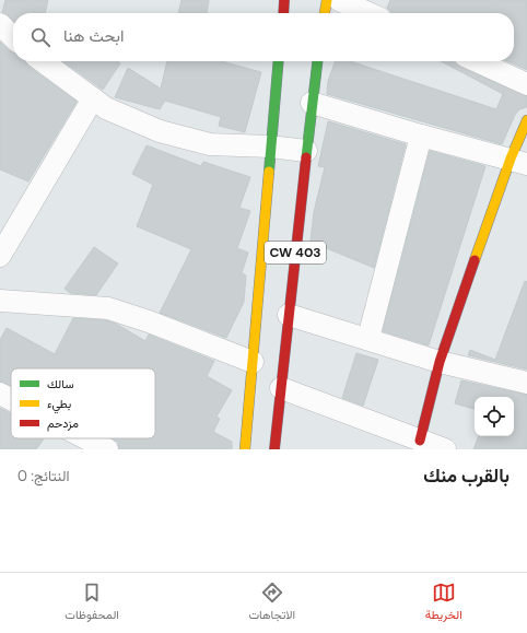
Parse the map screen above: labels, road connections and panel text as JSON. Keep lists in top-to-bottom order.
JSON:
{
  "streets": {
    "main road": ["CW 403"]
  },
  "legend": ["سالك", "بطيء", "مزدحم"],
  "page": {
    "search": "ابحث هنا",
    "heading": ["بالقرب منك", "النتائج: 0"],
    "nav": ["الخريطة", "الاتجاهات", "المحفوظات"]
  }
}
